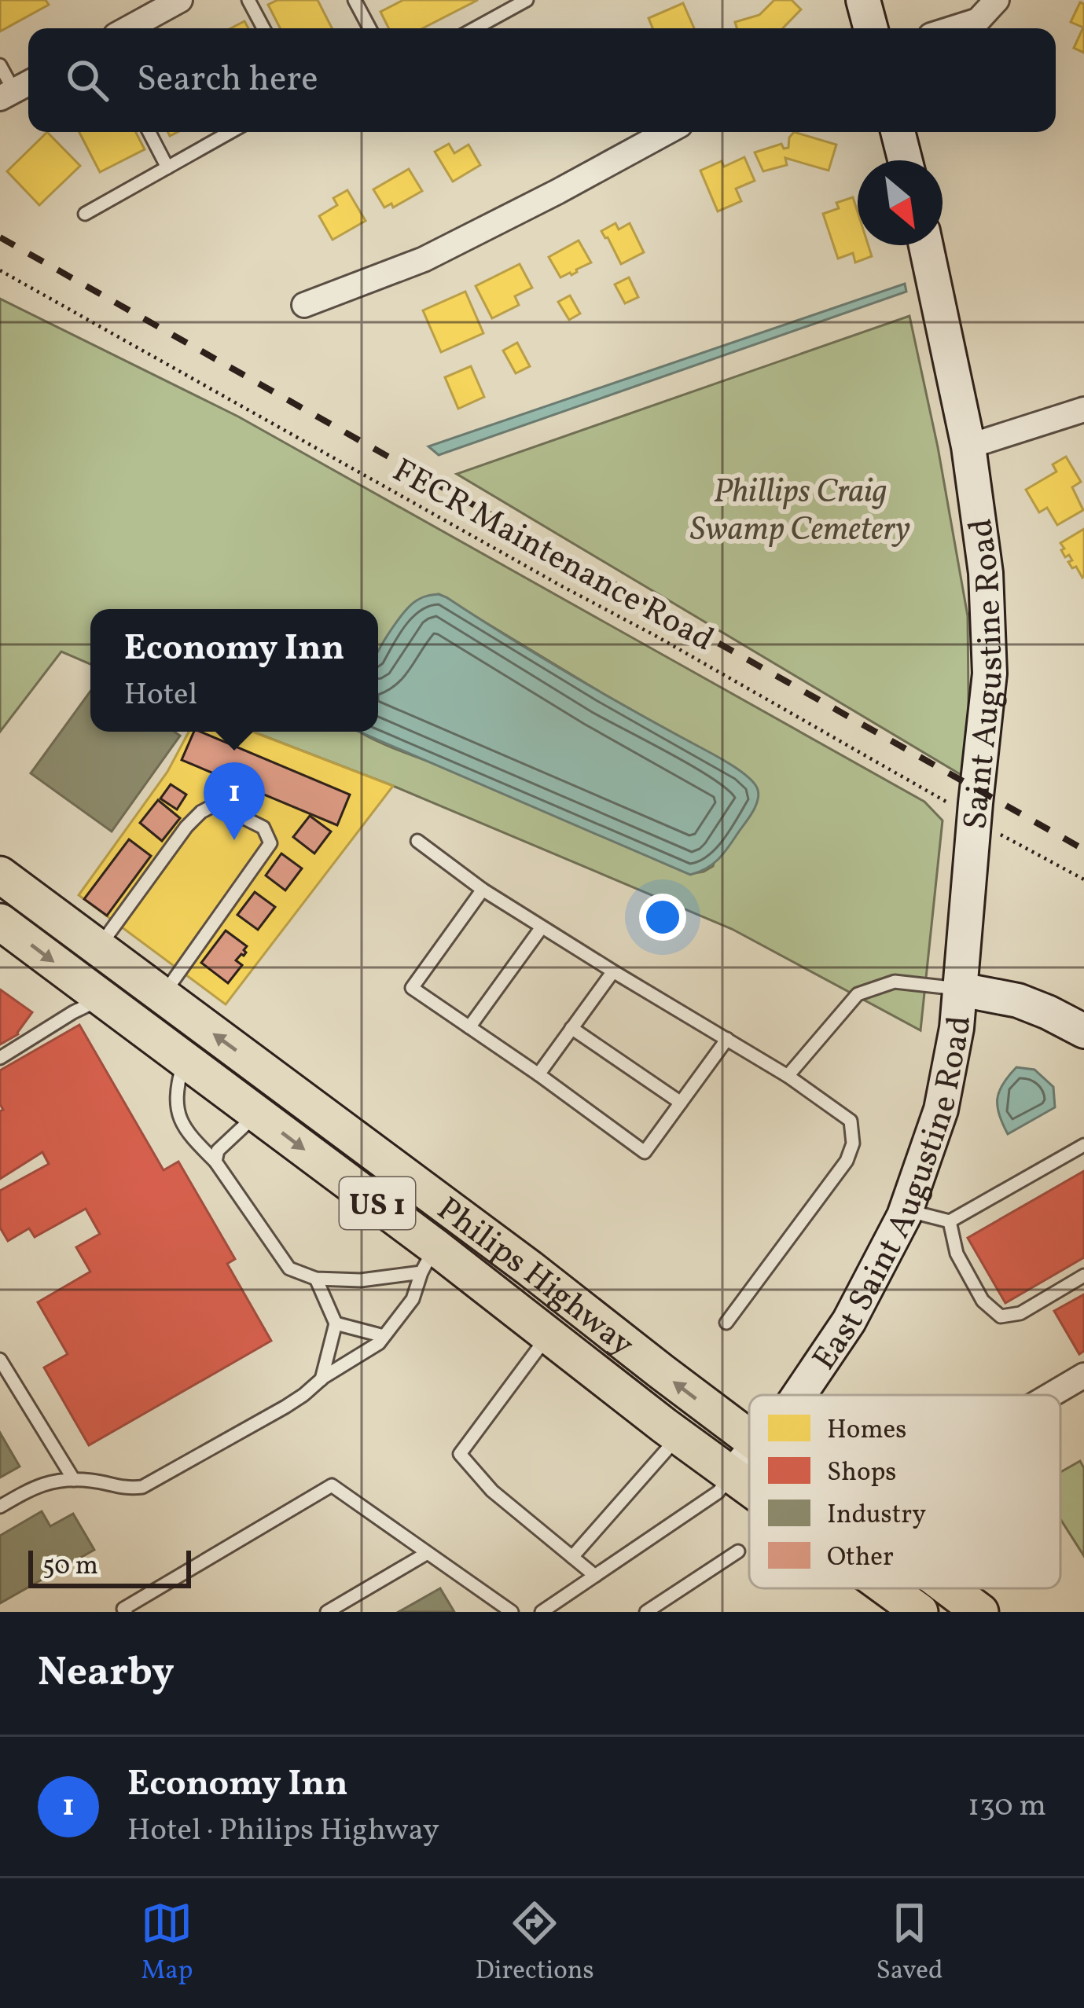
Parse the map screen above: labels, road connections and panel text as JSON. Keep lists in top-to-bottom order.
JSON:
{
  "streets": {
    "main road": [
      "Saint Augustine Road",
      "East Saint Augustine Road",
      "US 1",
      "Philips Highway"
    ],
    "path": ["FECR Maintenance Road"]
  },
  "crossings": [
    ["FECR Maintenance Road", "Saint Augustine Road"],
    ["Saint Augustine Road", "East Saint Augustine Road"],
    ["East Saint Augustine Road", "Philips Highway"]
  ],
  "parks": ["Phillips Craig Swamp Cemetery"],
  "legend": [
    "Homes",
    "Shops",
    "Industry",
    "Other"
  ],
  "scale_bar": "50 m",
  "north": "bottom right",
  "page": {
    "search": "Search here",
    "popup": ["Economy Inn", "Hotel"],
    "pins": "1",
    "scale": "50 m",
    "heading": "Nearby",
    "list": [
      {
        "mark": "1",
        "name": "Economy Inn",
        "note": "Hotel · Philips Highway",
        "value": "130 m"
      }
    ],
    "nav": ["Map", "Directions", "Saved"]
  }
}
